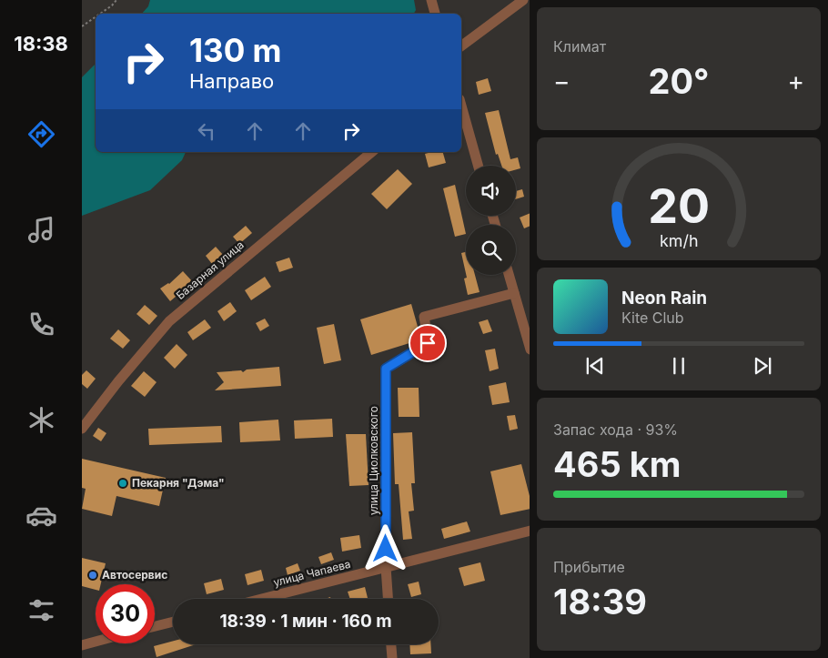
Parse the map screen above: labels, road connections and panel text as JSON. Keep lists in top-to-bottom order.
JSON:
{
  "streets": {
    "street": ["Базарная улица", "улица Циолковского", "улица Чапаева"]
  },
  "crossings": [
    ["улица Циолковского", "улица Чапаева"]
  ],
  "places": ["Пекарня \"Дэма\"", "Автосервис"],
  "page": {
    "tabs": "18:38",
    "tile": [
      "Климат",
      ["Запас хода · 93%", "465 km"],
      ["Прибытие", "18:39"]
    ],
    "turn": ["130 m", "Направо"],
    "heat": ["−", "20°", "+"],
    "song": ["Neon Rain", "Kite Club"],
    "limit": "30",
    "trip": "18:39 · 1 мин · 160 m",
    "gauge": ["20", "km/h"]
  }
}
